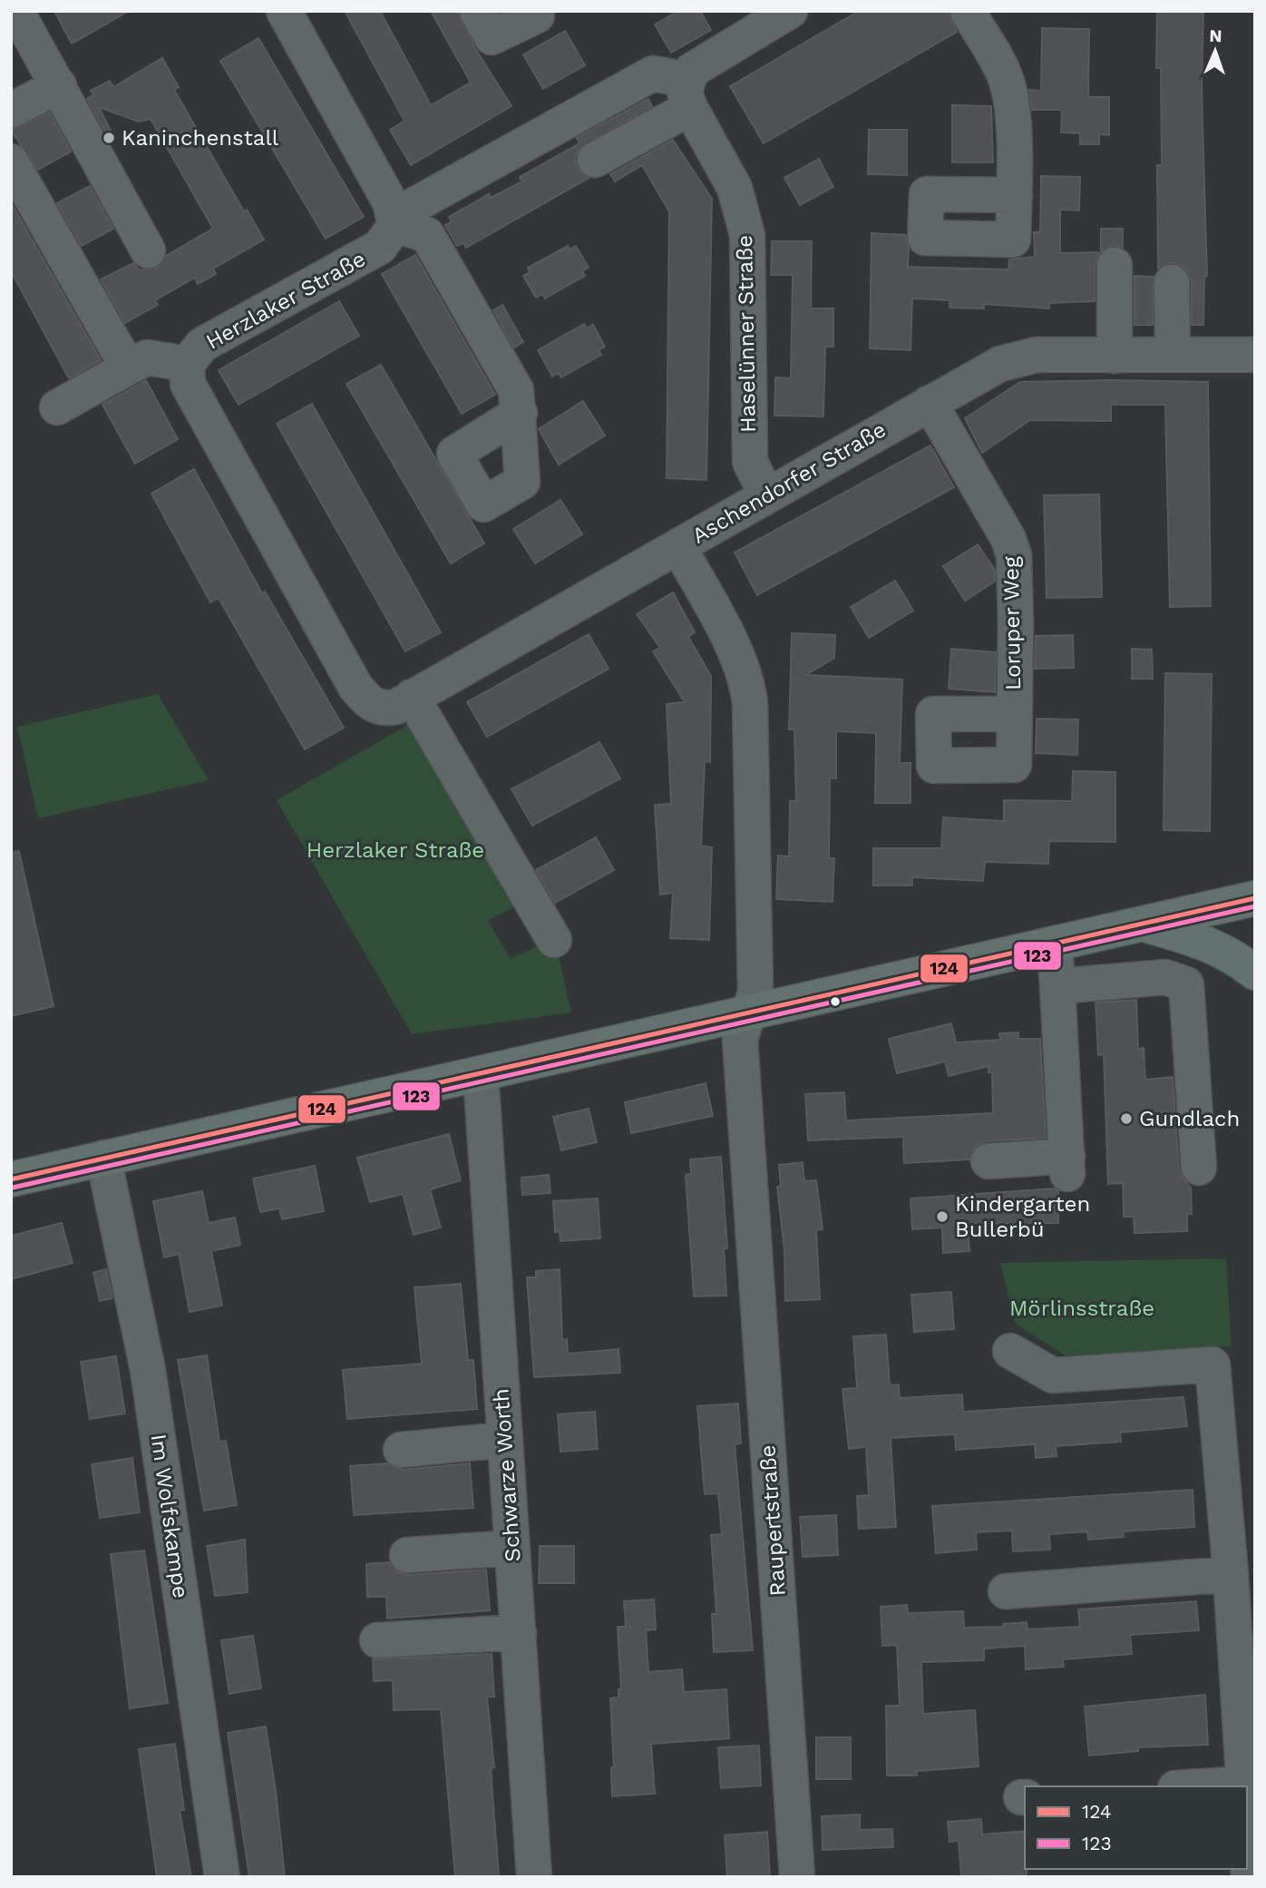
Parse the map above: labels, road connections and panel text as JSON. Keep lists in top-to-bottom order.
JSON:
{
  "streets": {
    "street": [
      "Herzlaker Straße",
      "Haselünner Straße",
      "Aschendorfer Straße",
      "Loruper Weg",
      "Schwarze Worth",
      "Im Wolfskampe",
      "Raupertstraße"
    ]
  },
  "crossings": [
    ["Herzlaker Straße", "Aschendorfer Straße"],
    ["Haselünner Straße", "Aschendorfer Straße"],
    ["Aschendorfer Straße", "Loruper Weg"],
    ["Aschendorfer Straße", "Raupertstraße"]
  ],
  "parks": ["Herzlaker Straße", "Mörlinsstraße"],
  "places": ["Kaninchenstall", "Gundlach", "Kindergarten Bullerbü"],
  "lines": ["transit line 124", "transit line 123"],
  "legend": ["124", "123"],
  "north": "top"
}
